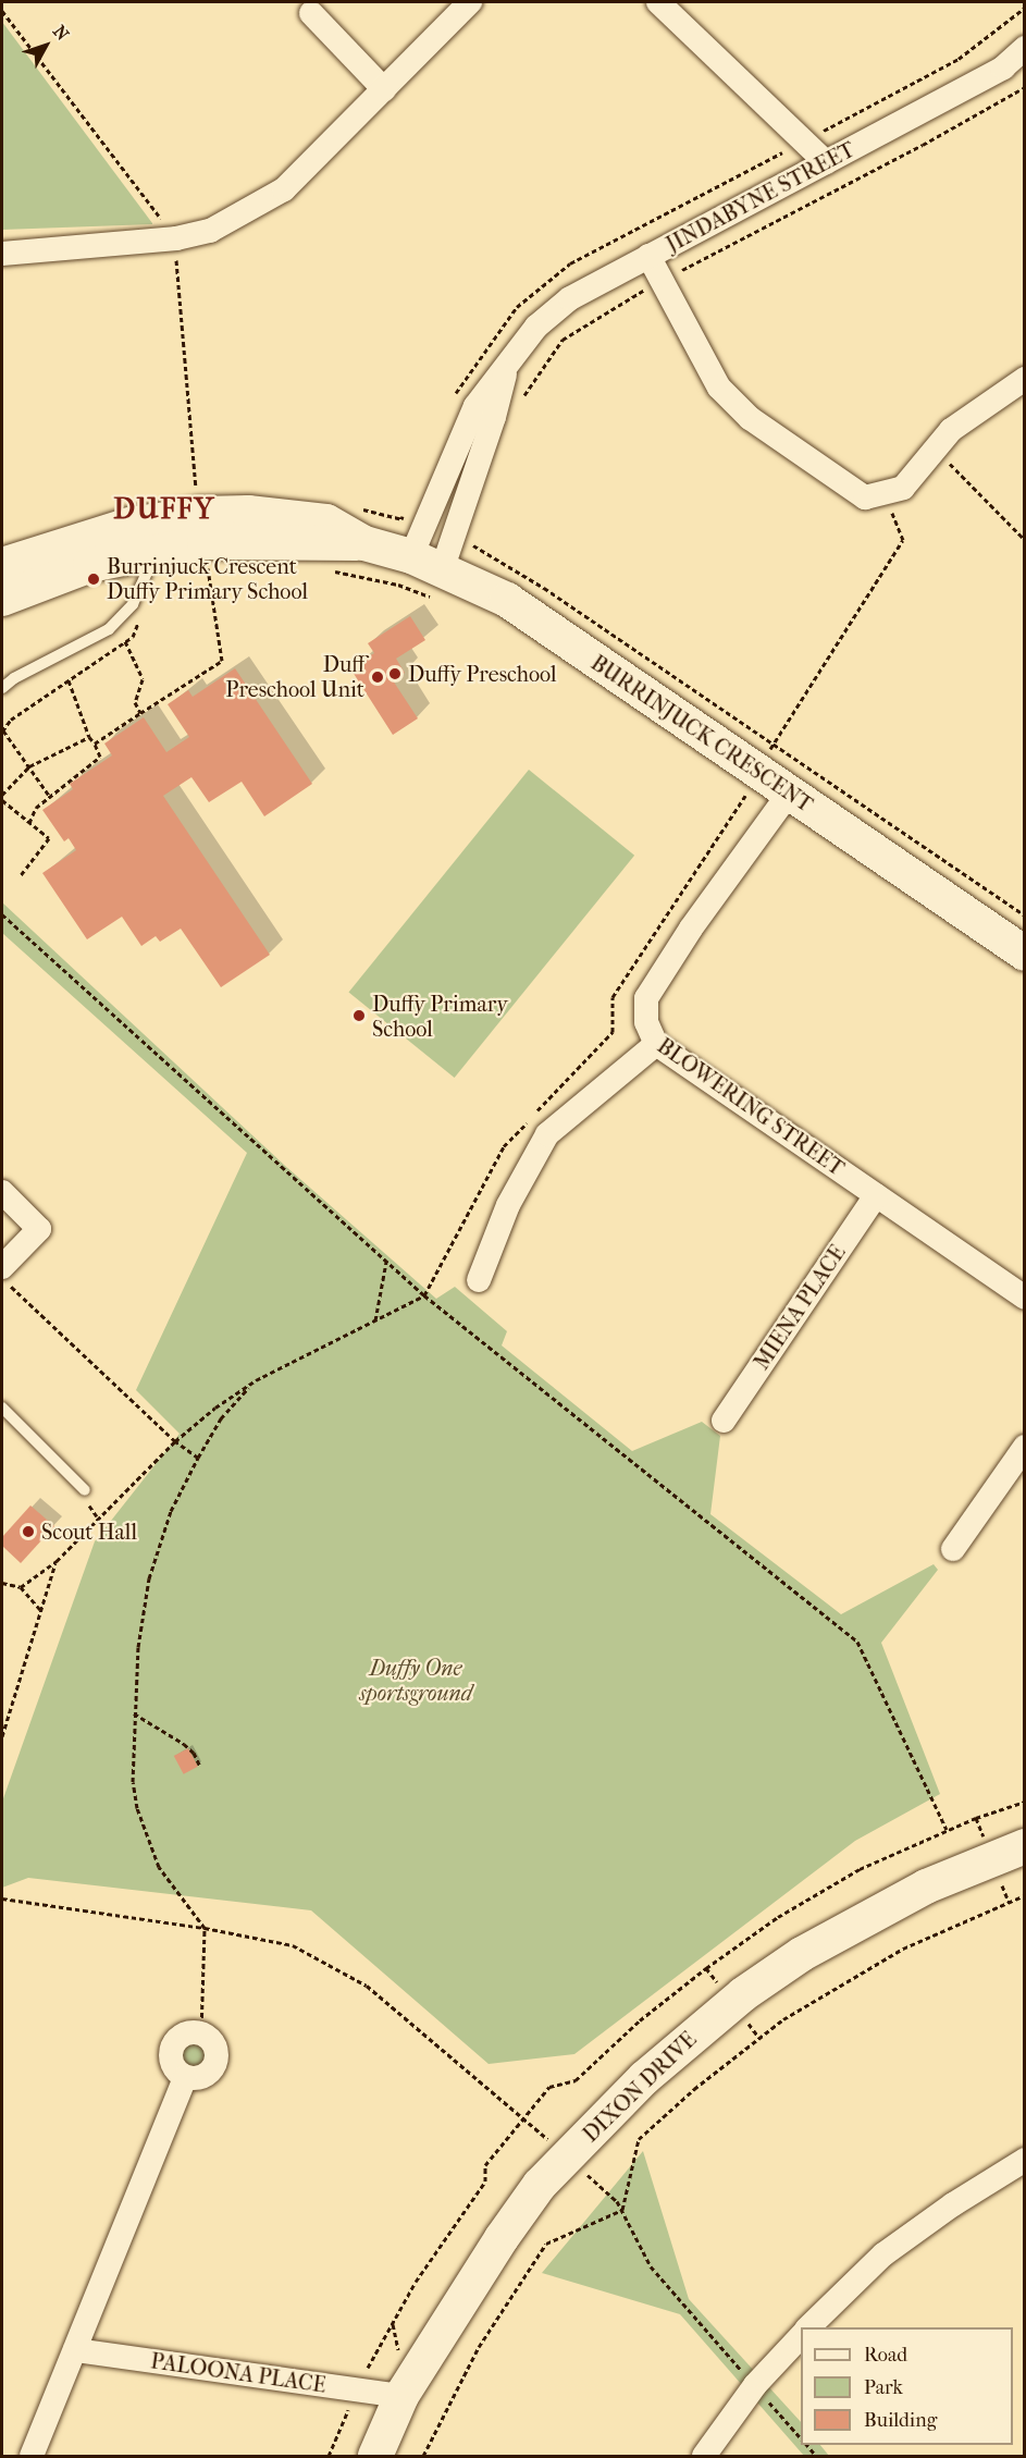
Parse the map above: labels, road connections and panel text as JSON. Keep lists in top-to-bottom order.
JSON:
{
  "streets": {
    "street": [
      "JINDABYNE STREET",
      "BURRINJUCK CRESCENT",
      "BLOWERING STREET",
      "MIENA PLACE",
      "DIXON DRIVE",
      "PALOONA PLACE"
    ]
  },
  "crossings": [
    ["JINDABYNE STREET", "BURRINJUCK CRESCENT"],
    ["BURRINJUCK CRESCENT", "BLOWERING STREET"],
    ["BLOWERING STREET", "MIENA PLACE"],
    ["DIXON DRIVE", "PALOONA PLACE"]
  ],
  "districts": ["DUFFY"],
  "parks": ["Duffy One sportsground"],
  "places": [
    "Burrinjuck Crescent Duffy Primary School",
    "Duffy Preschool",
    "Duff Preschool Unit",
    "Duffy Primary School",
    "Scout Hall"
  ],
  "legend": ["Road", "Park", "Building"],
  "north": "top right"
}
